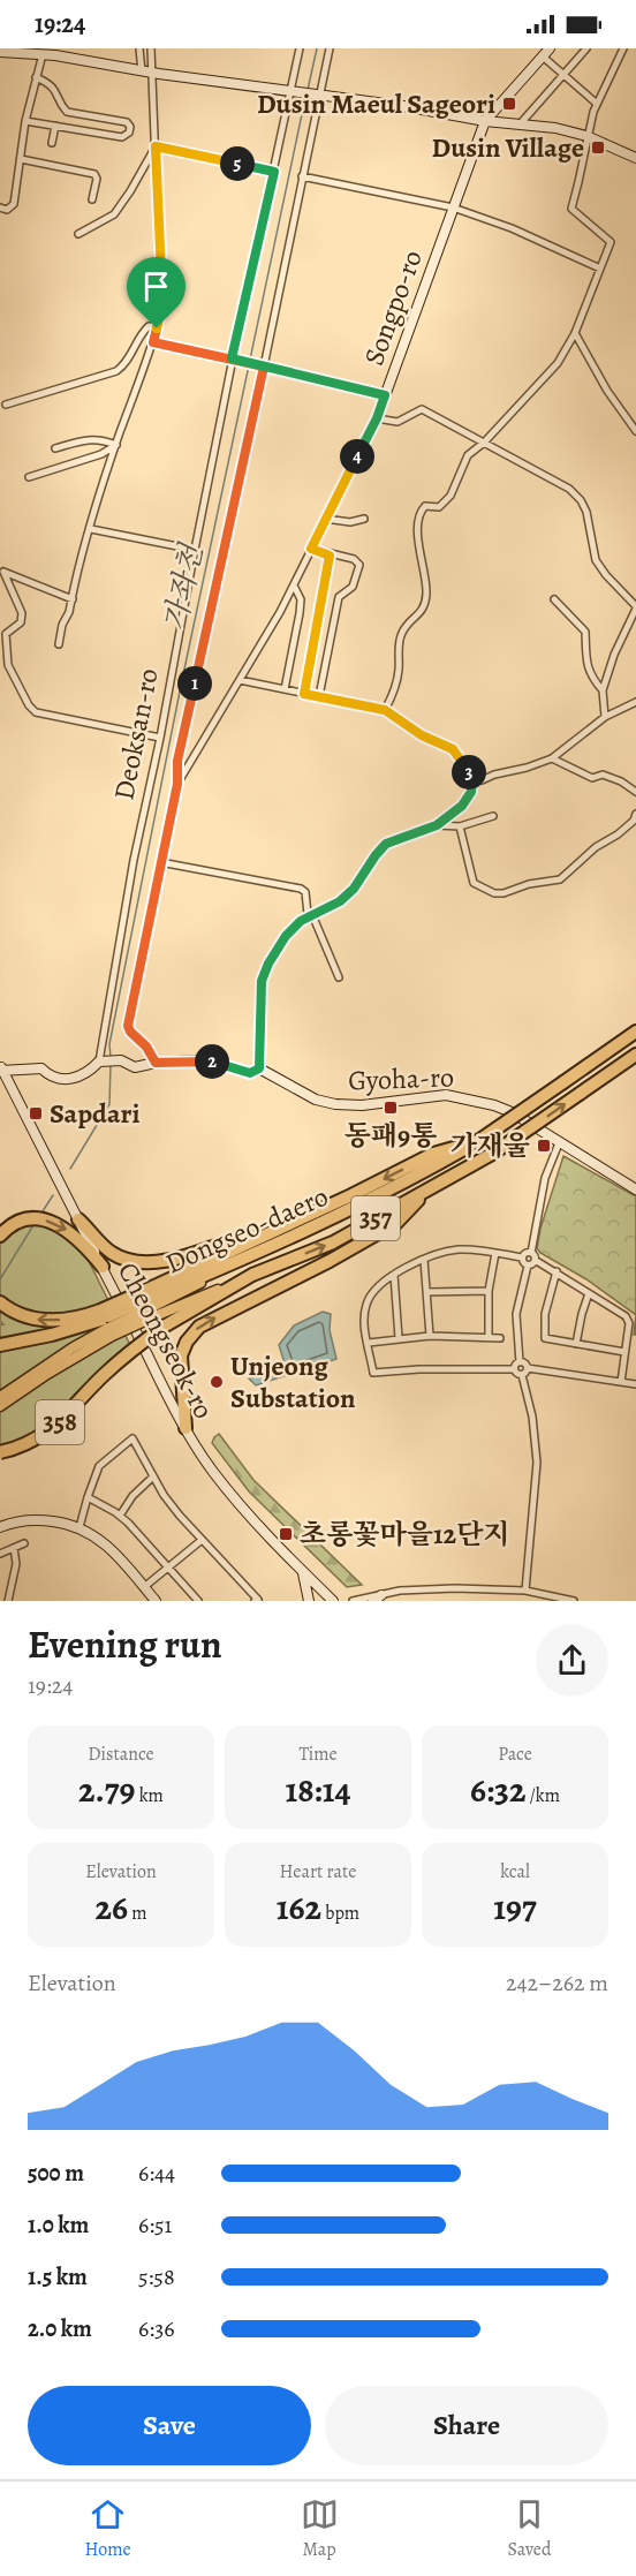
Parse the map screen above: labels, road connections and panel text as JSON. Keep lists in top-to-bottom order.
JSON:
{
  "streets": {
    "highway": ["357", "Dongseo-daero", "358"],
    "street": [
      "Songpo-ro",
      "Deoksan-ro",
      "Gyoha-ro",
      "Cheongseok-ro"
    ]
  },
  "crossings": [
    ["Songpo-ro", "Deoksan-ro"],
    ["Songpo-ro", "Gyoha-ro"],
    ["Deoksan-ro", "Gyoha-ro"],
    ["357", "Dongseo-daero"]
  ],
  "water": ["가좌천"],
  "places": {
    "transit": [
      "Dusin Maeul Sageori",
      "Dusin Village",
      "동패9통",
      "Sapdari",
      "가재울",
      "초롱꽃마을12단지"
    ],
    "other": ["Unjeong Substation"]
  },
  "page": {
    "status": "19:24",
    "pins": [
      "5",
      "4",
      "1",
      "3",
      "2"
    ],
    "heading": ["Evening run", "19:24"],
    "stats": [
      ["Distance", "2.79 km"],
      ["Time", "18:14"],
      ["Pace", "6:32 /km"],
      ["Elevation", "26 m"],
      ["Heart rate", "162 bpm"],
      ["kcal", "197"]
    ],
    "chart": ["Elevation", "242–262 m"],
    "list": [
      {
        "name": "500 m",
        "note": "6:44"
      },
      {
        "name": "1.0 km",
        "note": "6:51"
      },
      {
        "name": "1.5 km",
        "note": "5:58"
      },
      {
        "name": "2.0 km",
        "note": "6:36"
      }
    ],
    "buttons": ["Save", "Share"],
    "tabs": ["Home", "Map", "Saved"]
  }
}
